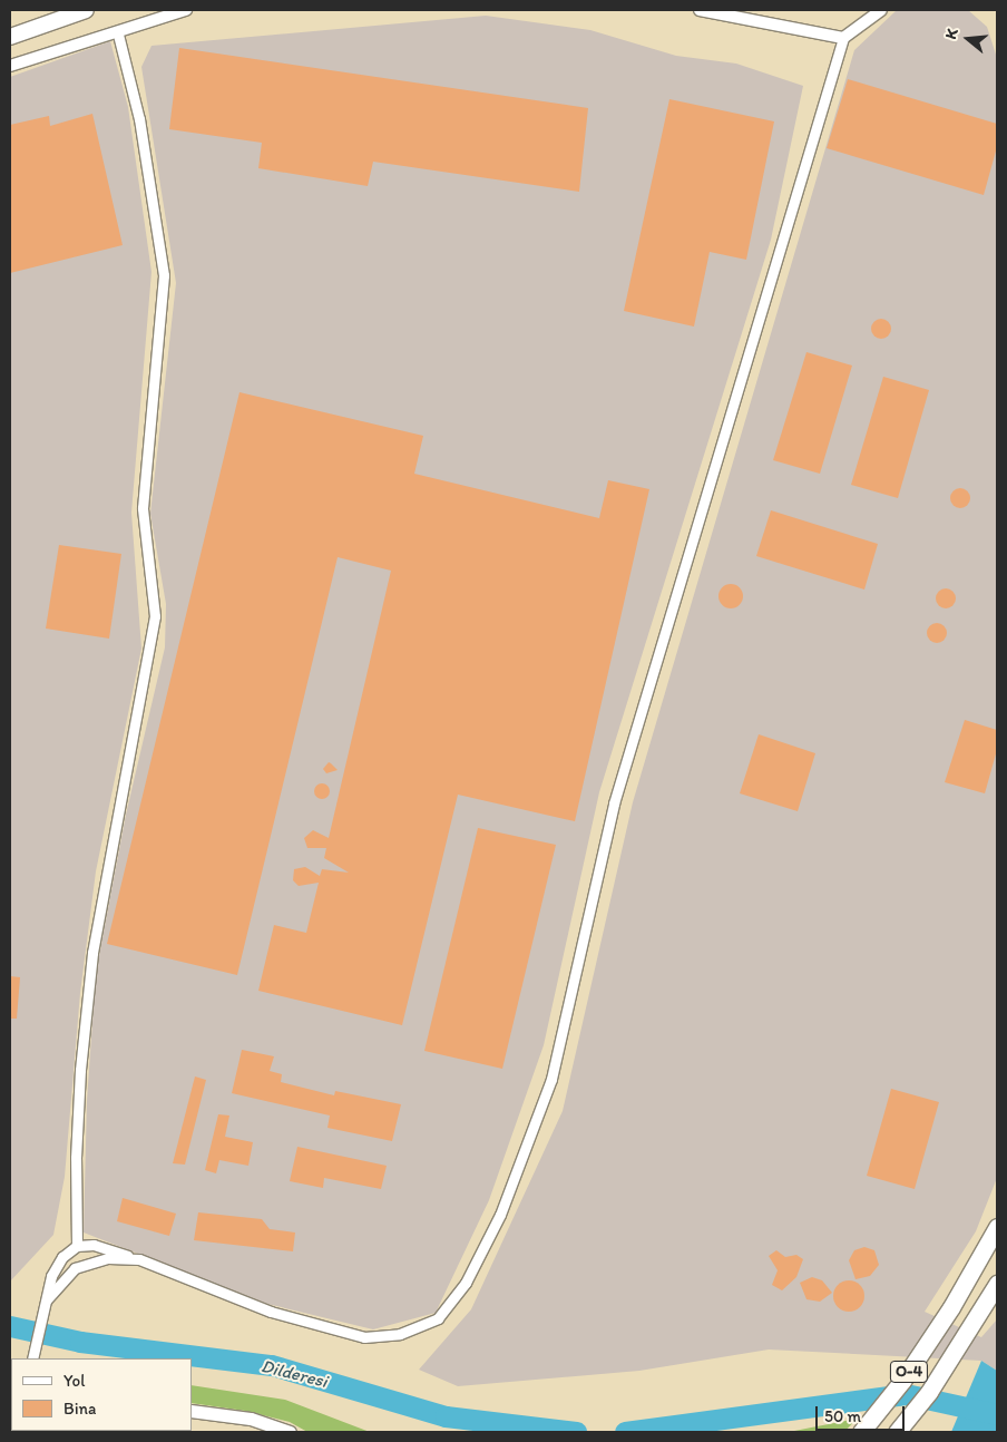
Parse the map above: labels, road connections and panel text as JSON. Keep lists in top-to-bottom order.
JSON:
{
  "streets": {
    "highway": ["O-4"]
  },
  "water": ["Dilderesi"],
  "legend": ["Yol", "Bina"],
  "scale_bar": "50 m",
  "north": "left"
}
